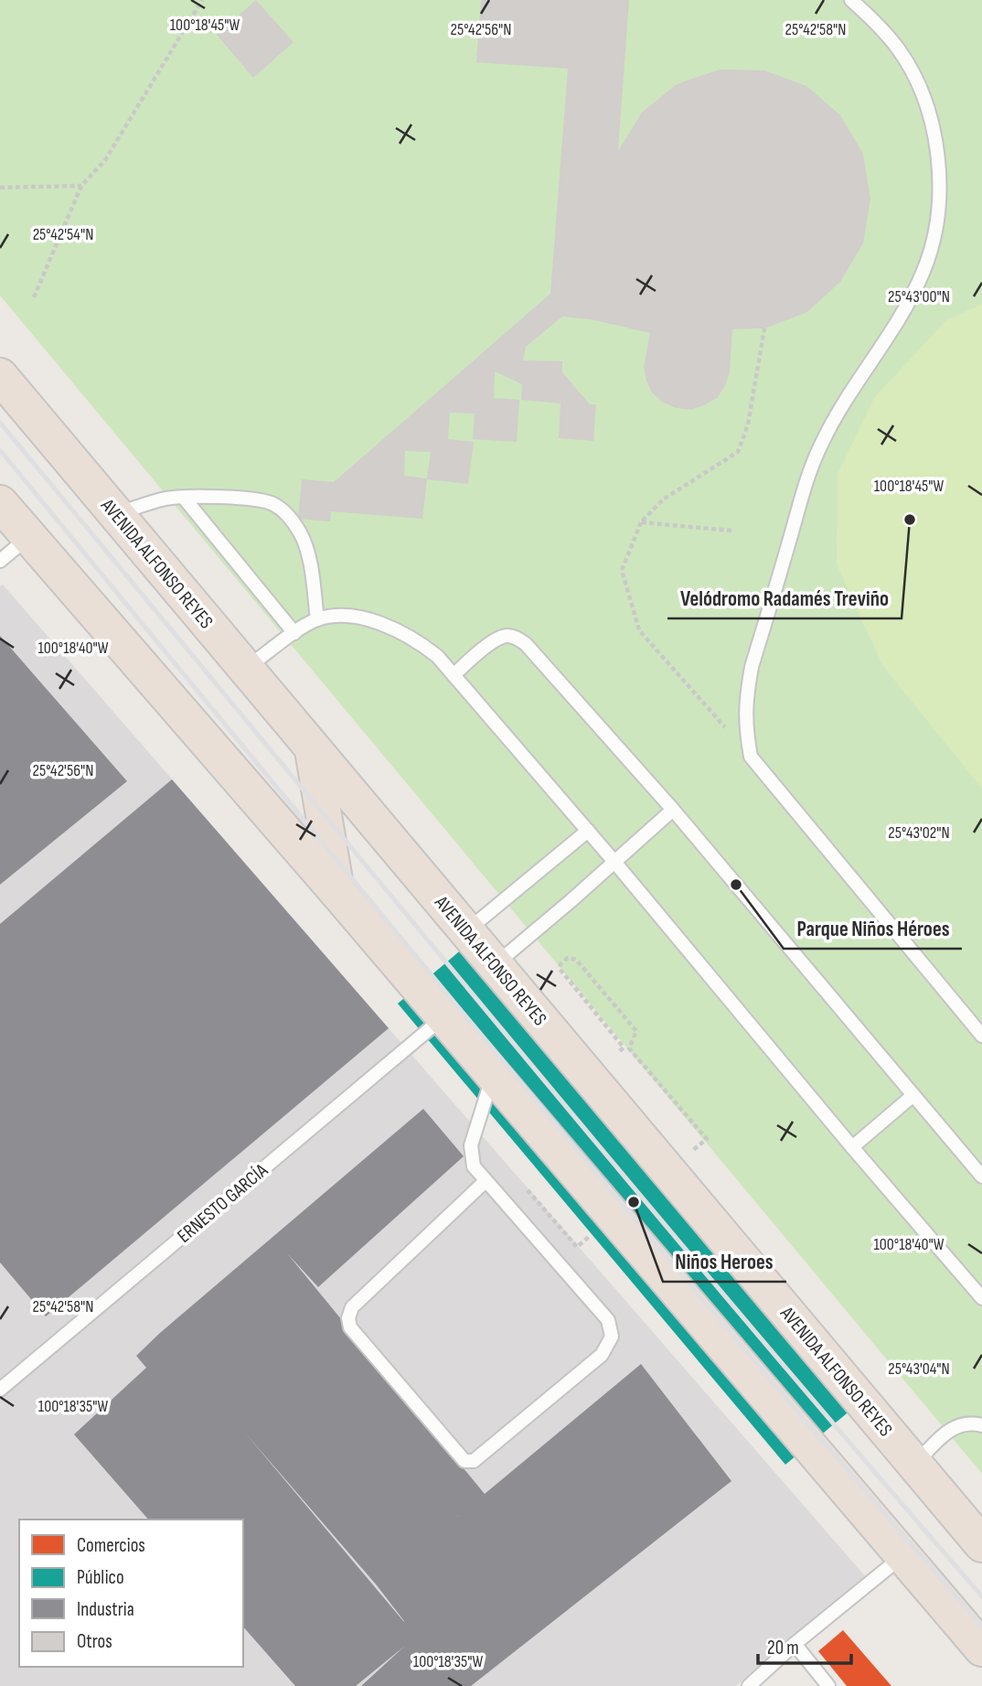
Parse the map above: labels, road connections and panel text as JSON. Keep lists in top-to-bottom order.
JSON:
{
  "streets": {
    "highway": ["AVENIDA ALFONSO REYES"],
    "lane": ["ERNESTO GARCÍA"]
  },
  "places": ["Velódromo Radamés Treviño", "Parque Niños Héroes", "Niños Heroes"],
  "legend": [
    "Comercios",
    "Público",
    "Industria",
    "Otros"
  ],
  "scale_bar": "20 m",
  "coordinates": [
    "100°18'45\"W",
    "25°42'56\"N",
    "25°42'58\"N",
    "25°42'54\"N",
    "25°43'00\"N",
    "100°18'40\"W",
    "25°43'02\"N",
    "25°43'04\"N",
    "100°18'35\"W"
  ]
}
